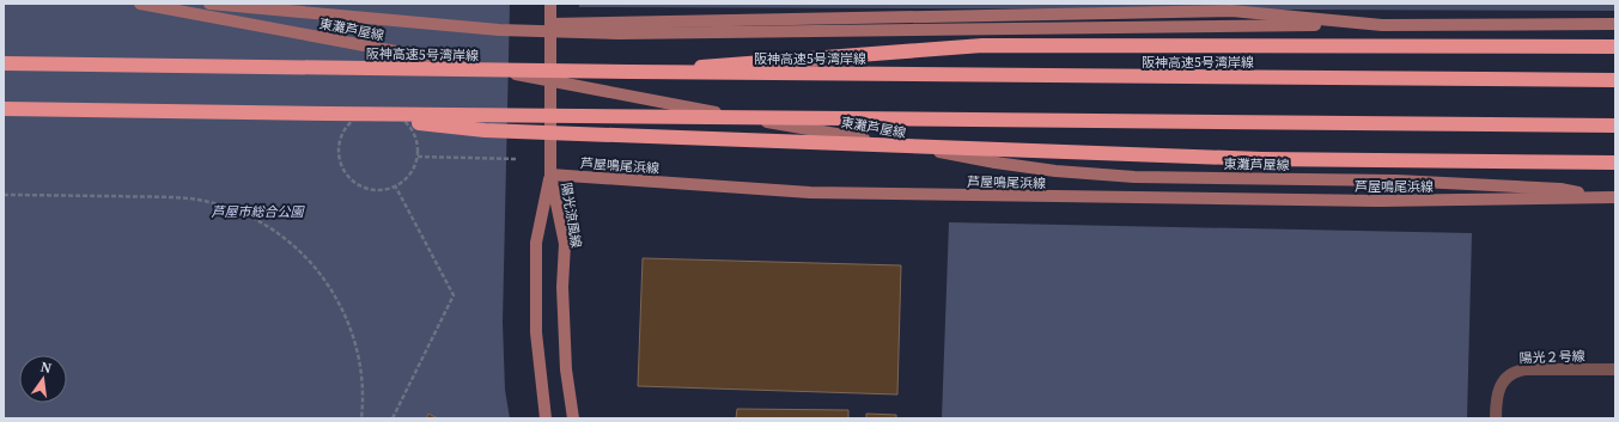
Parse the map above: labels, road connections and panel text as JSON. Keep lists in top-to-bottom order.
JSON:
{
  "streets": {
    "highway": ["阪神高速5号湾岸線"],
    "main road": ["東灘芦屋線", "芦屋鳴尾浜線", "陽光涼風線"],
    "street": ["陽光２号線"]
  },
  "crossings": [
    ["東灘芦屋線", "芦屋鳴尾浜線"],
    ["芦屋鳴尾浜線", "陽光涼風線"]
  ],
  "parks": ["芦屋市総合公園"],
  "north": "top"
}
